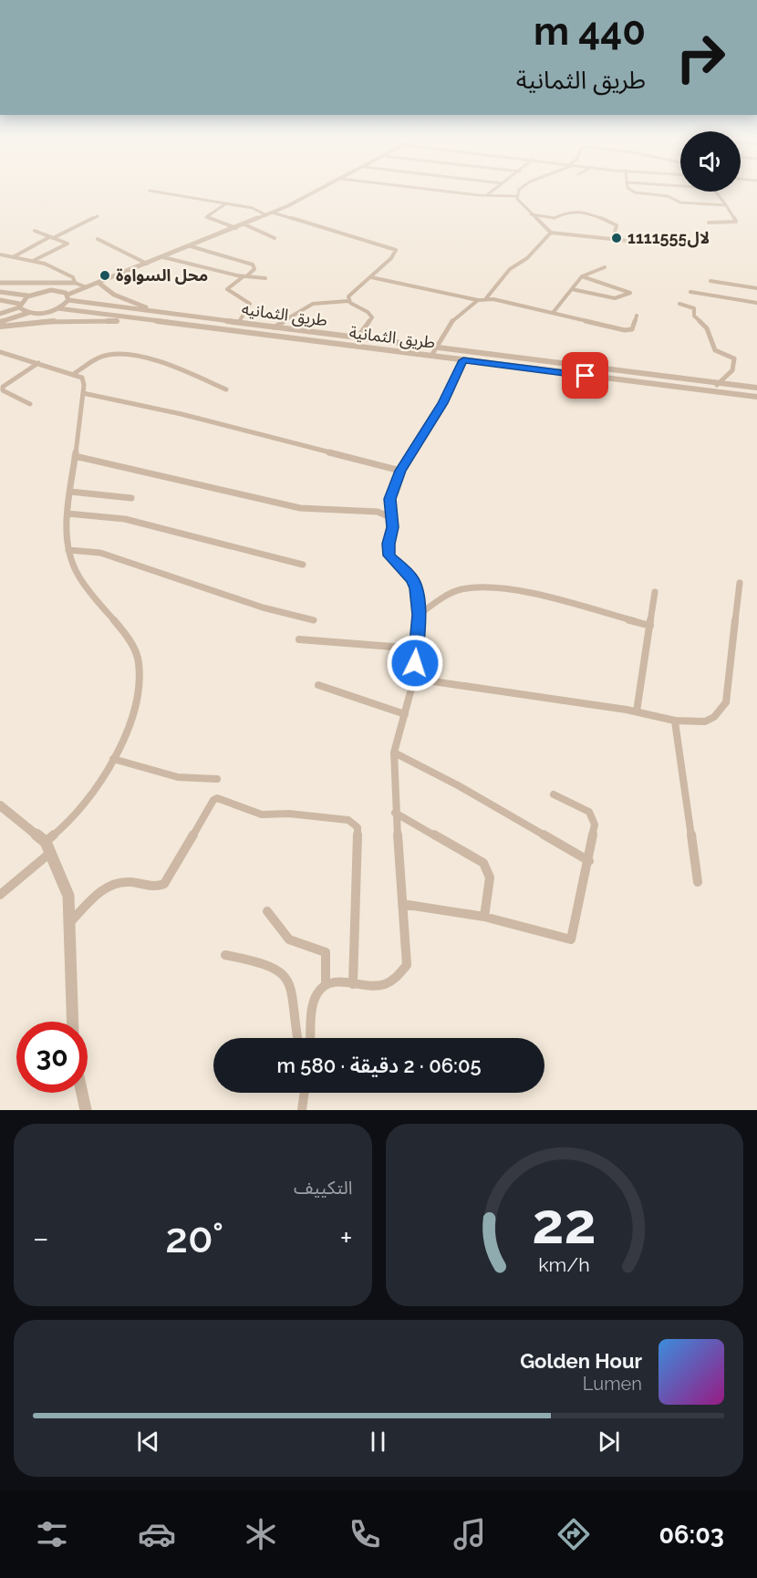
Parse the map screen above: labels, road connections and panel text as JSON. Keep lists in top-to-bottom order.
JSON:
{
  "streets": {
    "street": ["طريق الثمانيه", "طريق الثمانية"]
  },
  "places": ["1111555لال", "محل السواوة"],
  "page": {
    "turn": ["440 m", "طريق الثمانية"],
    "limit": "30",
    "trip": "06:05 · 2 دقيقة · 580 m",
    "tile": "التكييف",
    "heat": ["−", "20°", "+"],
    "song": ["Golden Hour", "Lumen"],
    "tabs": "06:03",
    "gauge": ["22", "km/h"]
  }
}
